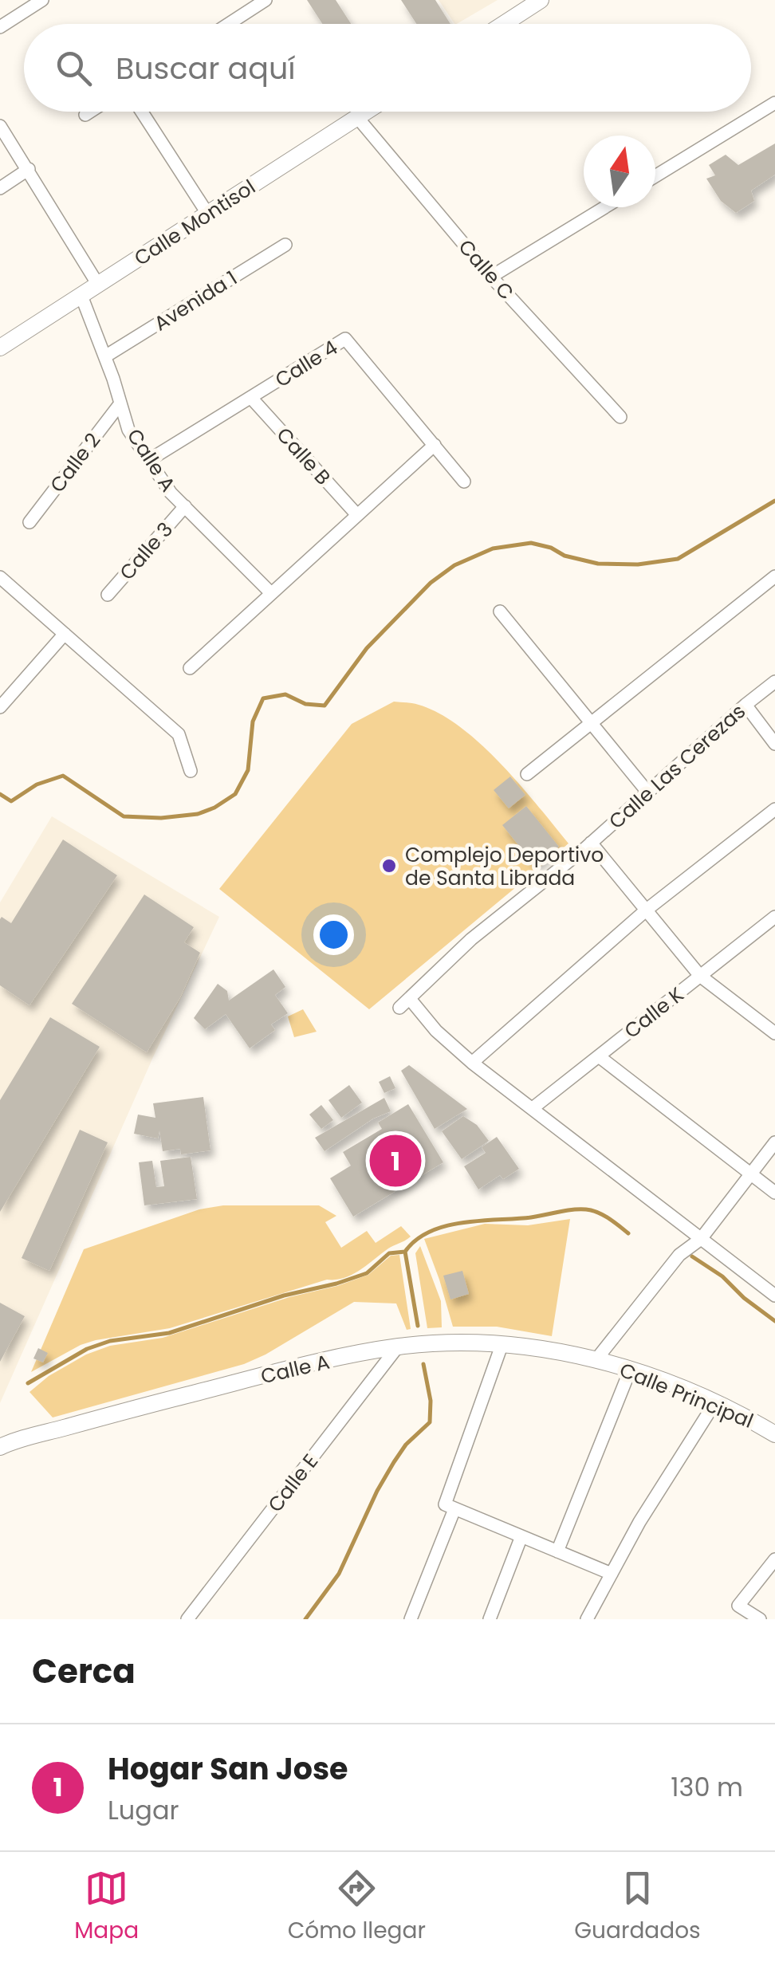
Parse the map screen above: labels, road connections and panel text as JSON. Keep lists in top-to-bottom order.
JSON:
{
  "streets": {
    "street": [
      "Calle Montisol",
      "Calle C",
      "Avenida 1",
      "Calle 4",
      "Calle B",
      "Calle A",
      "Calle 2",
      "Calle 3",
      "Calle Las Cerezas",
      "Calle K",
      "Calle Principal",
      "Calle E"
    ]
  },
  "crossings": [
    ["Calle Montisol", "Calle C"],
    ["Calle Montisol", "Calle A"],
    ["Avenida 1", "Calle A"],
    ["Calle 4", "Calle B"],
    ["Calle 4", "Calle A"],
    ["Calle A", "Calle 2"],
    ["Calle A", "Calle 3"],
    ["Calle A", "Calle Principal"],
    ["Calle A", "Calle E"]
  ],
  "places": ["Complejo Deportivo de Santa Librada"],
  "north": "top",
  "page": {
    "search": "Buscar aquí",
    "pins": "1",
    "heading": "Cerca",
    "list": [
      {
        "mark": "1",
        "name": "Hogar San Jose",
        "note": "Lugar",
        "value": "130 m"
      }
    ],
    "nav": ["Mapa", "Cómo llegar", "Guardados"]
  }
}
